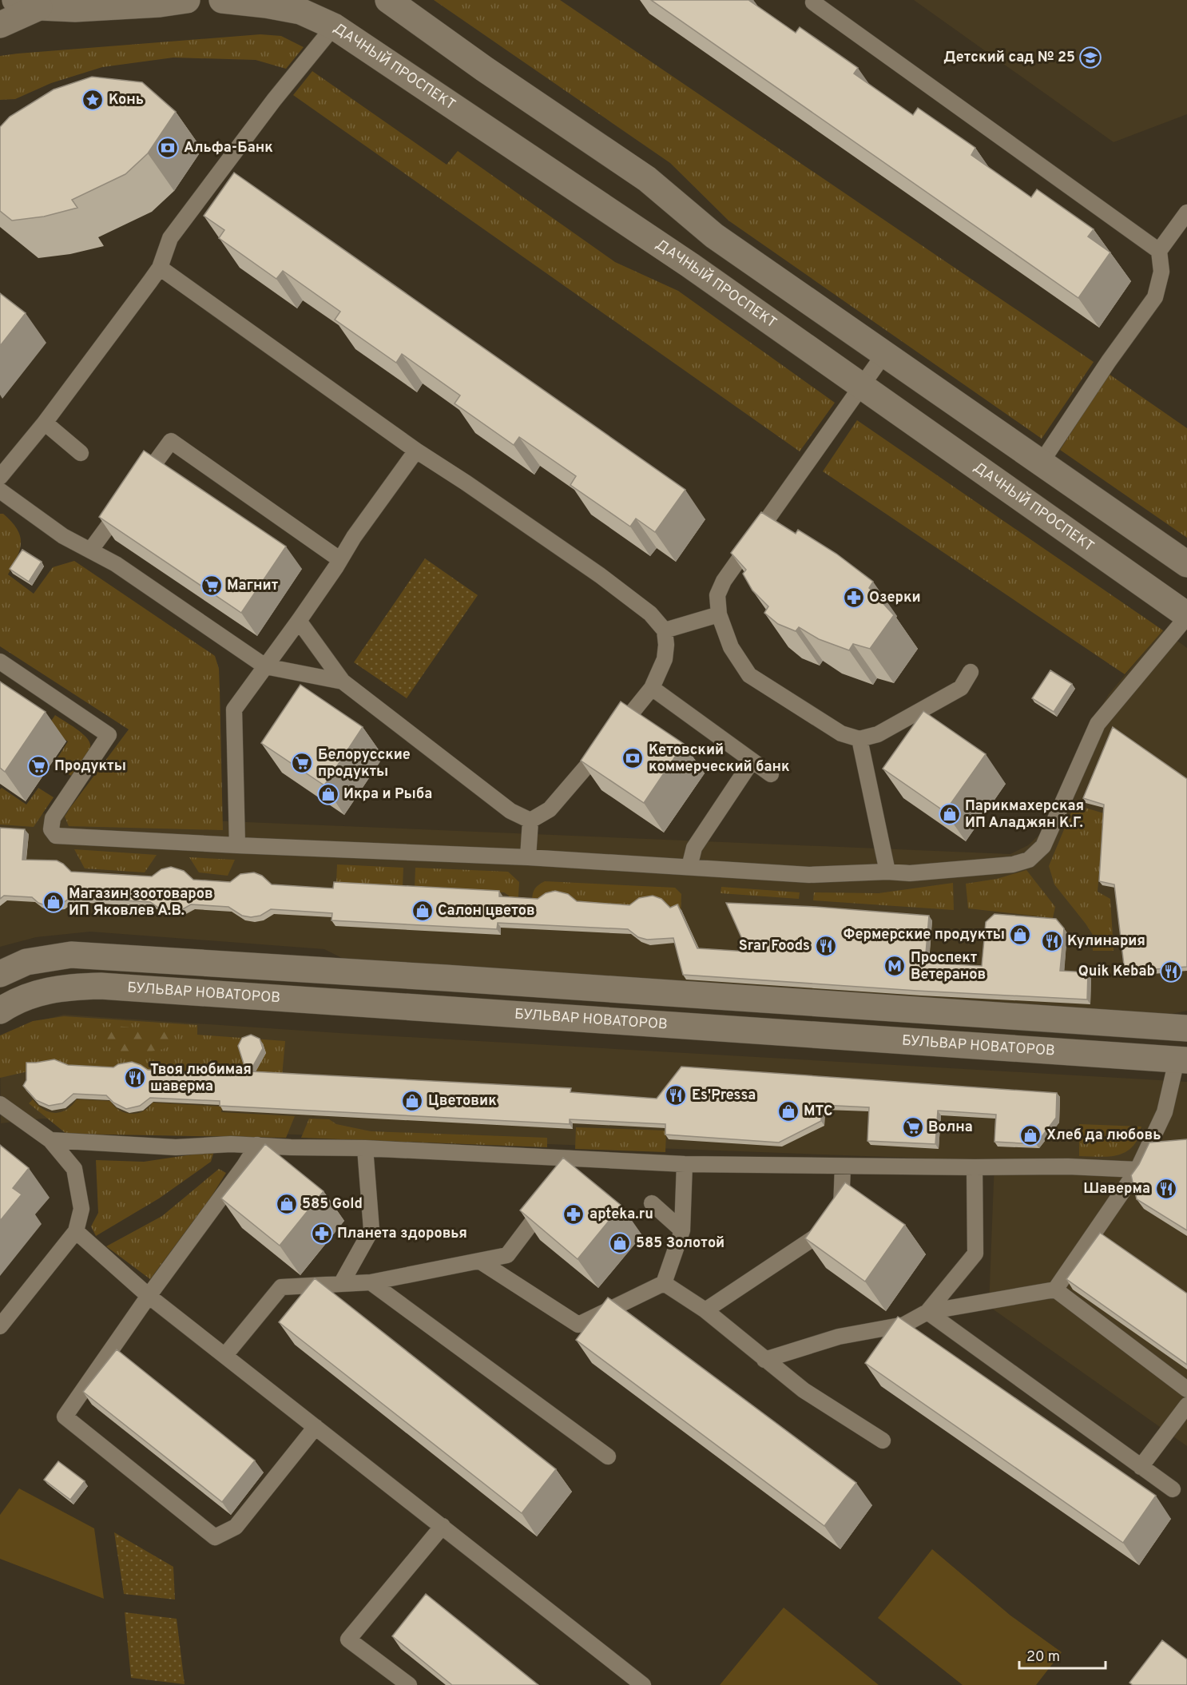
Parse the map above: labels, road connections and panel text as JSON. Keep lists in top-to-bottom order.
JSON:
{
  "streets": {
    "street": ["ДАЧНЫЙ ПРОСПЕКТ", "БУЛЬВАР НОВАТОРОВ"]
  },
  "places": {
    "school or university": ["Детский сад № 25"],
    "place": ["Конь"],
    "bank": ["Альфа-Банк", "Кетовский коммерческий банк"],
    "supermarket": [
      "Магнит",
      "Белорусские продукты",
      "Продукты",
      "Волна"
    ],
    "pharmacy": ["Озерки", "apteka.ru", "Планета здоровья"],
    "shop": [
      "Икра и Рыба",
      "Парикмахерская ИП Аладжян К.Г.",
      "Магазин зоотоваров ИП Яковлев А.В.",
      "Салон цветов",
      "Фермерские продукты",
      "Цветовик",
      "МТС",
      "Хлеб да любовь",
      "585 Gold",
      "585 Золотой"
    ],
    "restaurant": [
      "Кулинария",
      "Srar Foods",
      "Quik Kebab",
      "Твоя любимая шаверма",
      "Es'Pressa",
      "Шаверма"
    ],
    "metro station": ["Проспект Ветеранов"]
  },
  "scale_bar": "20 m"
}
